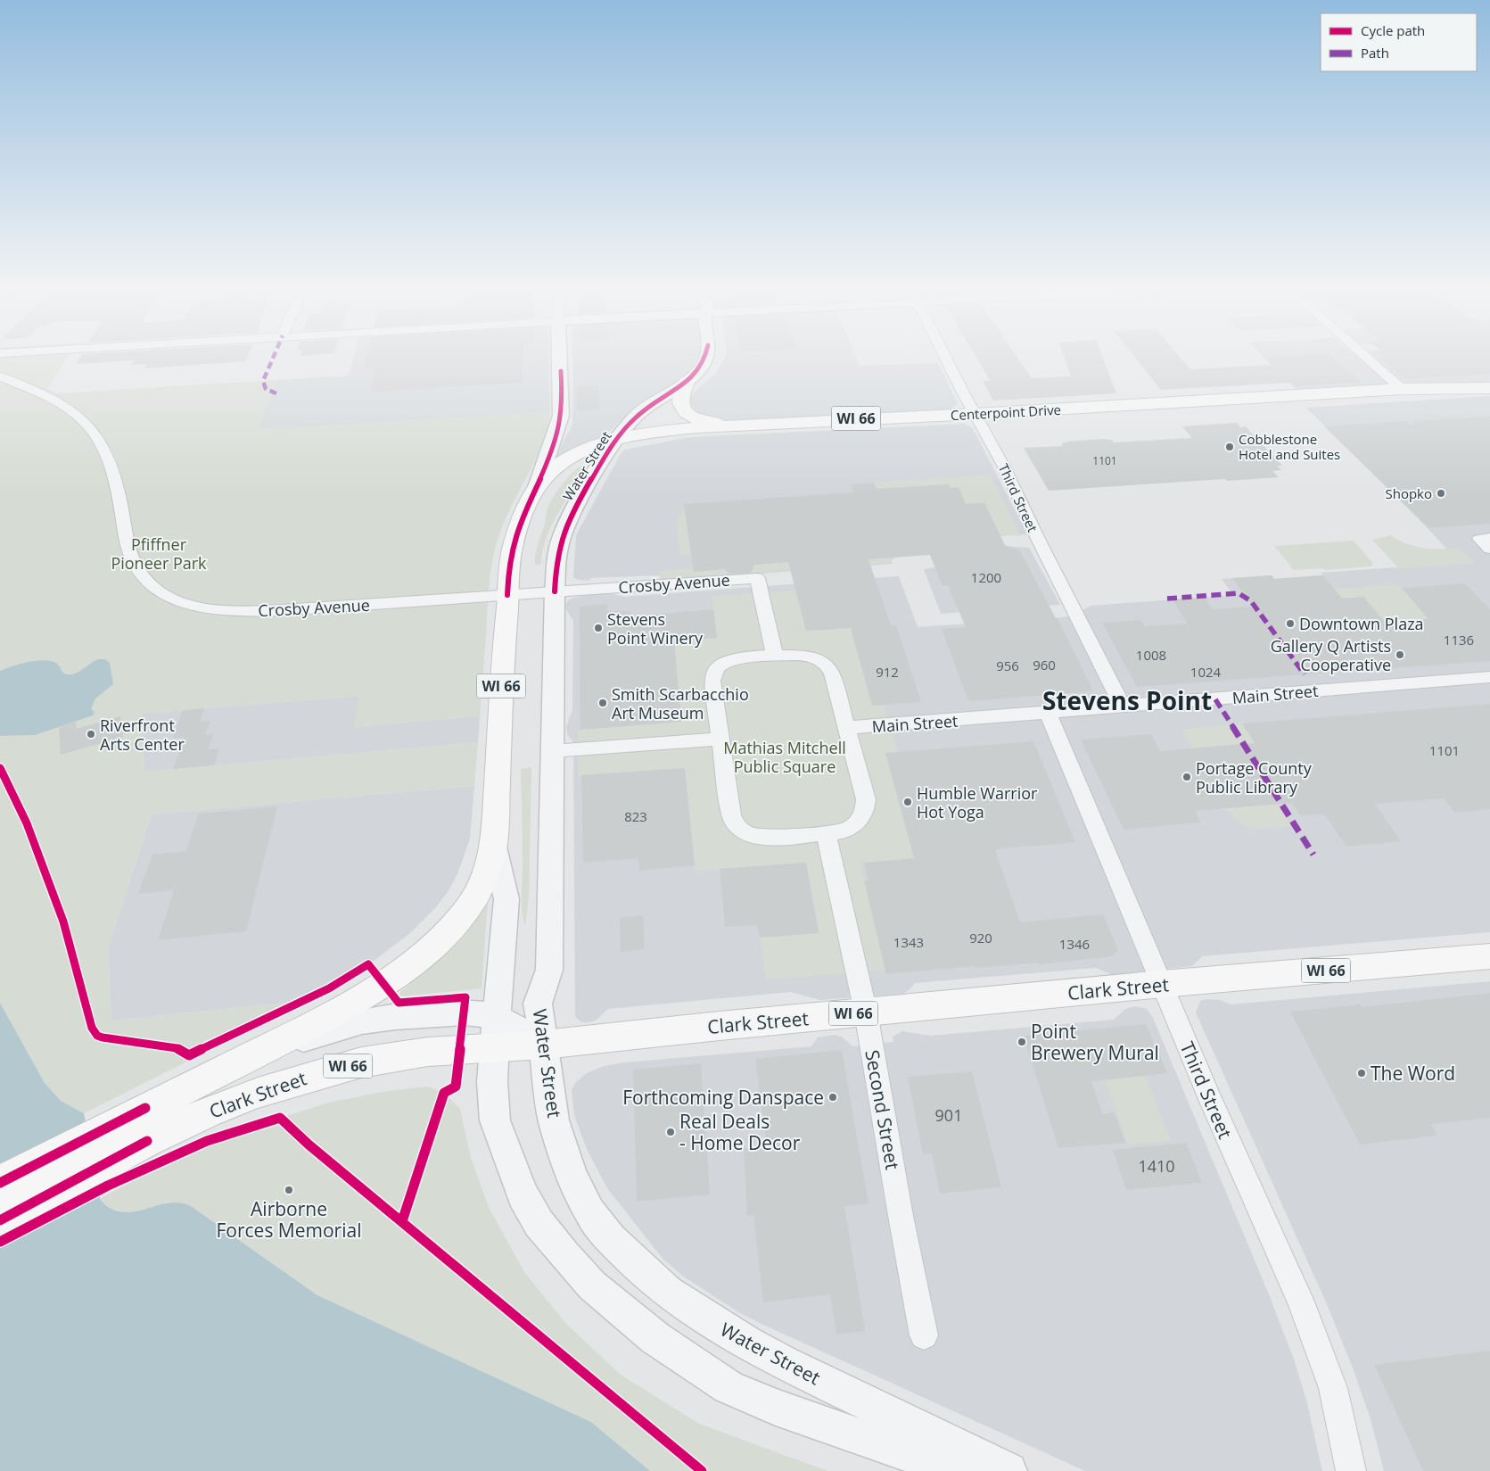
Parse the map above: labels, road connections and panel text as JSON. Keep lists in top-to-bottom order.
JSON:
{
  "streets": {
    "main road": ["Centerpoint Drive", "WI 66", "Clark Street"],
    "street": [
      "Water Street",
      "Third Street",
      "Crosby Avenue",
      "Main Street",
      "Second Street"
    ]
  },
  "crossings": [
    ["Centerpoint Drive", "WI 66"],
    ["Centerpoint Drive", "Water Street"],
    ["Centerpoint Drive", "Third Street"],
    ["WI 66", "Crosby Avenue"],
    ["Water Street", "Crosby Avenue"],
    ["Water Street", "Clark Street"],
    ["Third Street", "Main Street"],
    ["Third Street", "Clark Street"],
    ["Clark Street", "Second Street"]
  ],
  "districts": ["Stevens Point"],
  "parks": ["Pfiffner Pioneer Park", "Mathias Mitchell Public Square"],
  "places": [
    "Cobblestone Hotel and Suites",
    "Shopko",
    "Downtown Plaza",
    "Stevens Point Winery",
    "Gallery Q Artists Cooperative",
    "Smith Scarbacchio Art Museum",
    "Riverfront Arts Center",
    "Portage County Public Library",
    "Humble Warrior Hot Yoga",
    "Point Brewery Mural",
    "The Word",
    "Forthcoming Danspace",
    "Real Deals - Home Decor",
    "Airborne Forces Memorial"
  ],
  "house_numbers": [
    "1101",
    "1200",
    "1136",
    "1008",
    "960",
    "956",
    "912",
    "1024",
    "1101",
    "823",
    "920",
    "1343",
    "1346",
    "901",
    "1410"
  ],
  "legend": ["Cycle path", "Path"]
}
